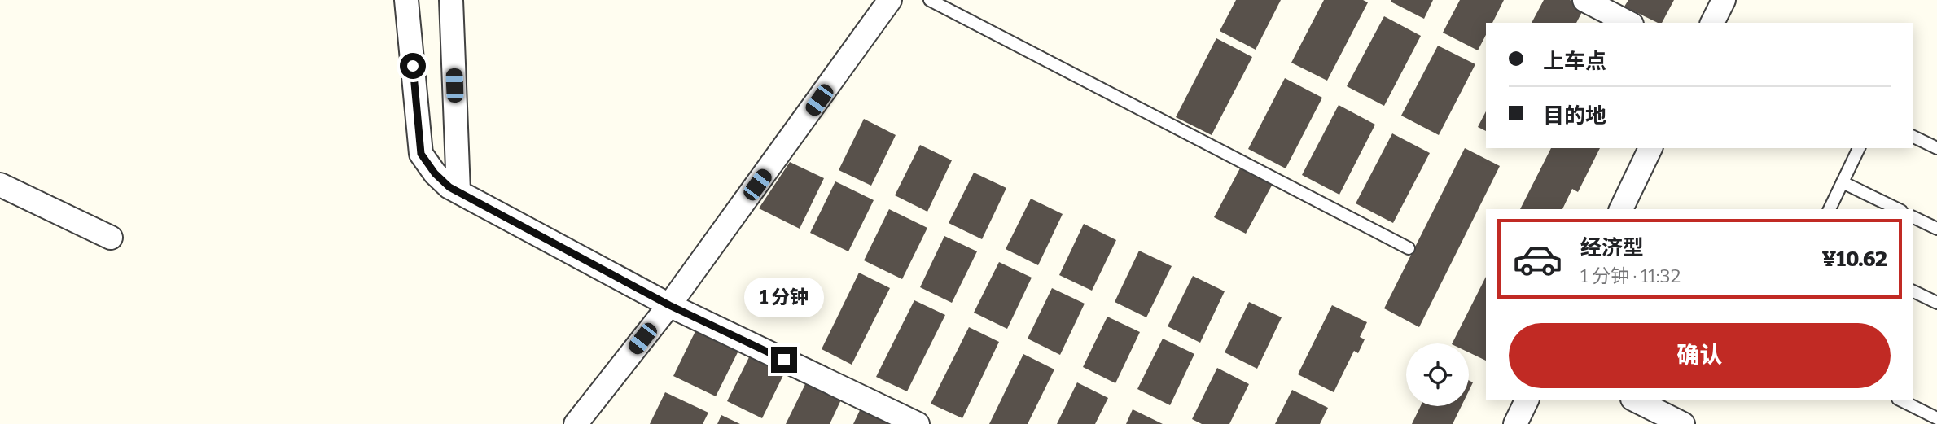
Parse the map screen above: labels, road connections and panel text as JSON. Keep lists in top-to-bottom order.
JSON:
{
  "page": {
    "banner": ["上车点", "目的地"],
    "list": [
      {
        "name": "经济型",
        "note": "1 分钟 · 11:32",
        "value": "¥10.62"
      }
    ],
    "bubble": "1 分钟",
    "buttons": "确认"
  }
}
